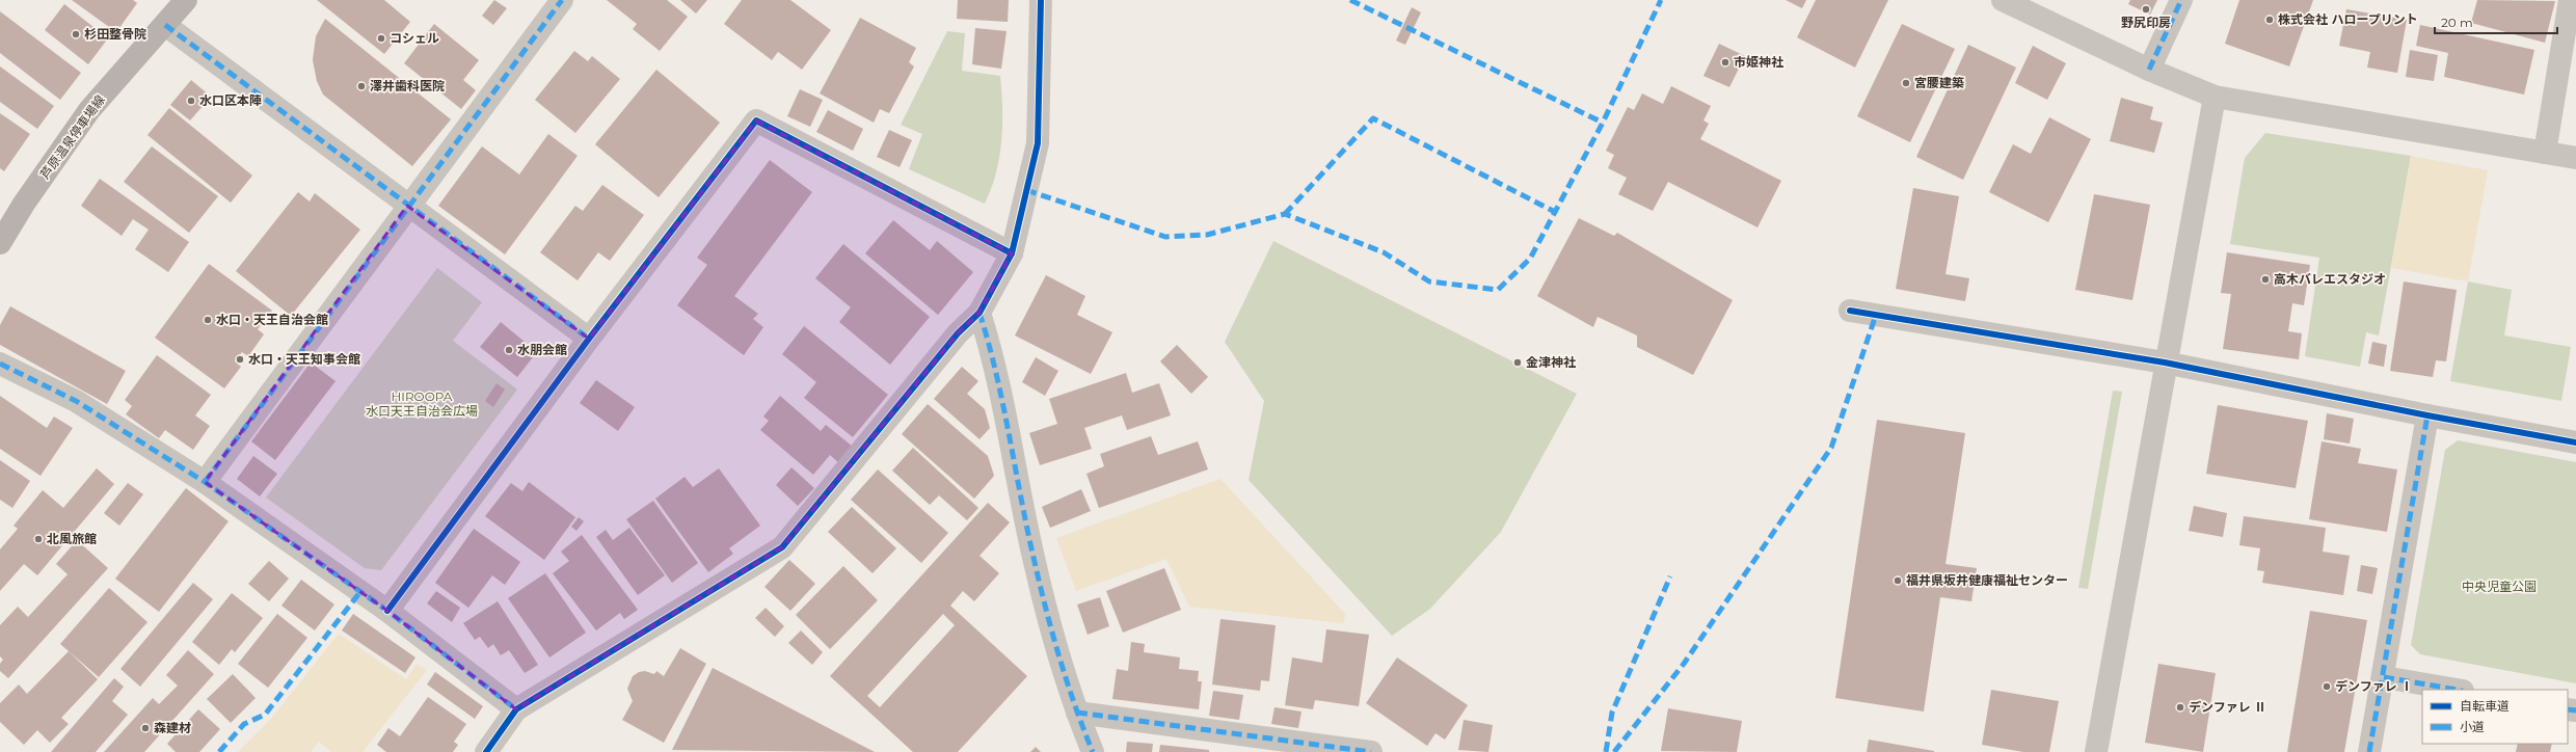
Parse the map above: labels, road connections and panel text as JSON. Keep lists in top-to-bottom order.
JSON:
{
  "streets": {
    "main road": ["芦原温泉停車場線"]
  },
  "parks": ["HIROOPA 水口天王自治会広場", "中央児童公園"],
  "places": [
    "野尻印房",
    "株式会社 ハロープリント",
    "杉田整骨院",
    "コシェル",
    "市姫神社",
    "宮腰建築",
    "澤井歯科医院",
    "水口区本陣",
    "高木バレエスタジオ",
    "水口・天王自治会館",
    "水朋会館",
    "水口・天王知事会館",
    "金津神社",
    "北風旅館",
    "福井県坂井健康福祉センター",
    "デンファレ Ⅰ",
    "デンファレ Ⅱ",
    "森建材"
  ],
  "legend": ["自転車道", "小道"],
  "scale_bar": "20 m"
}
